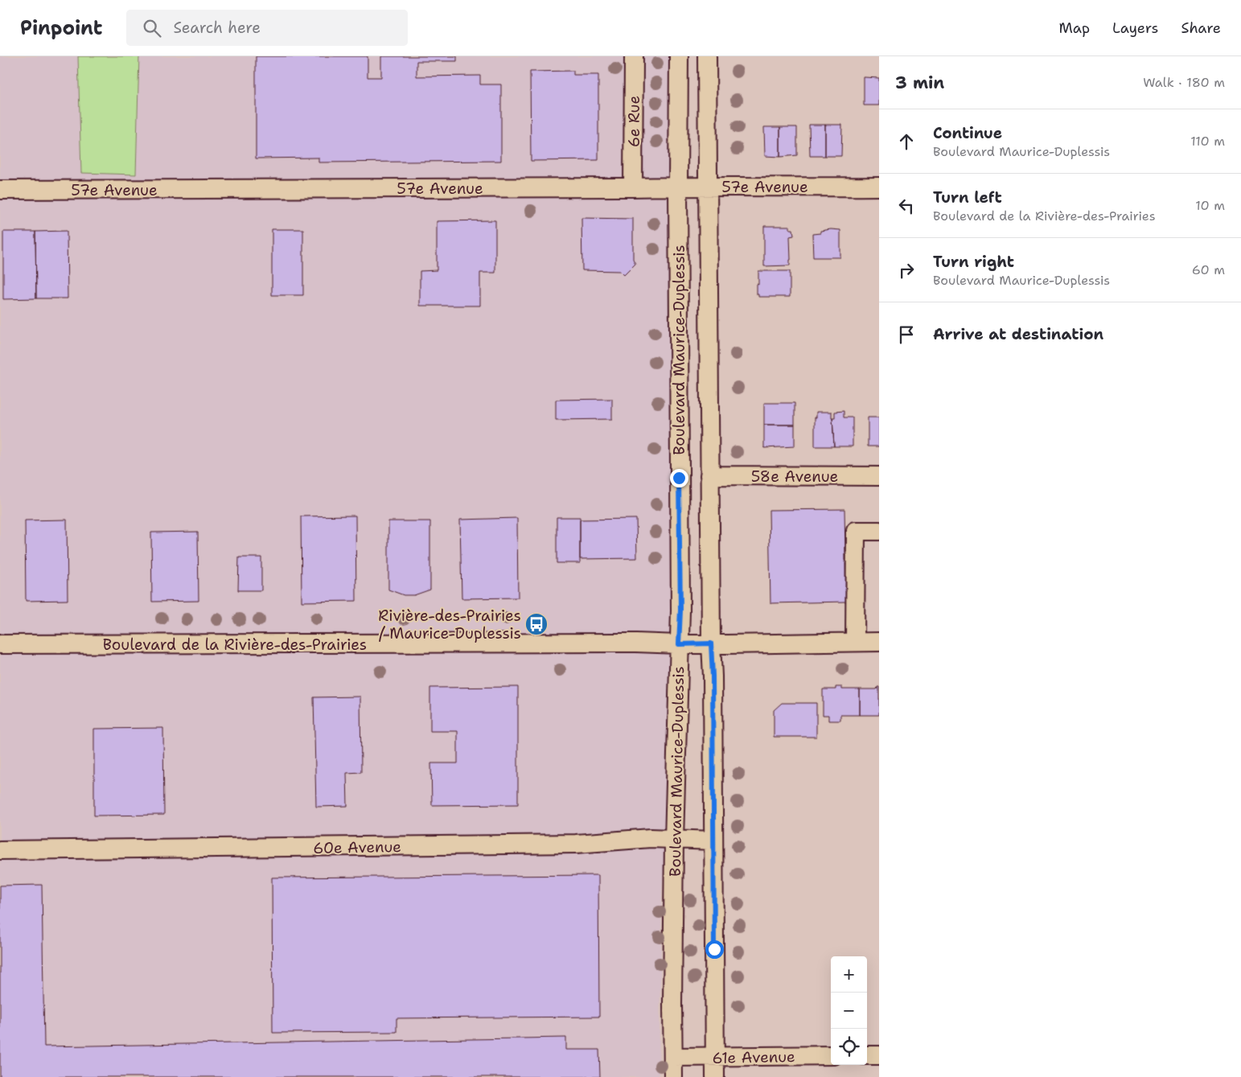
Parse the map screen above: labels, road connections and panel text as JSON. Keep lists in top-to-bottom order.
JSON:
{
  "streets": {
    "street": [
      "6e Rue",
      "57e Avenue",
      "Boulevard Maurice-Duplessis",
      "58e Avenue",
      "Boulevard de la Rivière-des-Prairies",
      "60e Avenue",
      "61e Avenue"
    ]
  },
  "crossings": [
    ["6e Rue", "57e Avenue"],
    ["57e Avenue", "Boulevard Maurice-Duplessis"],
    ["Boulevard Maurice-Duplessis", "58e Avenue"],
    ["Boulevard Maurice-Duplessis", "Boulevard de la Rivière-des-Prairies"],
    ["Boulevard Maurice-Duplessis", "60e Avenue"],
    ["Boulevard Maurice-Duplessis", "61e Avenue"]
  ],
  "places": {
    "bus stop": ["Rivière-des-Prairies / Maurice-Duplessis"]
  },
  "page": {
    "header": "Pinpoint",
    "search": "Search here",
    "nav": ["Map", "Layers", "Share"],
    "heading": ["3 min", "Walk · 180 m"],
    "list": [
      ["Continue", "Boulevard Maurice-Duplessis", "110 m"],
      ["Turn left", "Boulevard de la Rivière-des-Prairies", "10 m"],
      ["Turn right", "Boulevard Maurice-Duplessis", "60 m"],
      "Arrive at destination"
    ],
    "map_buttons": ["+", "−"]
  }
}
